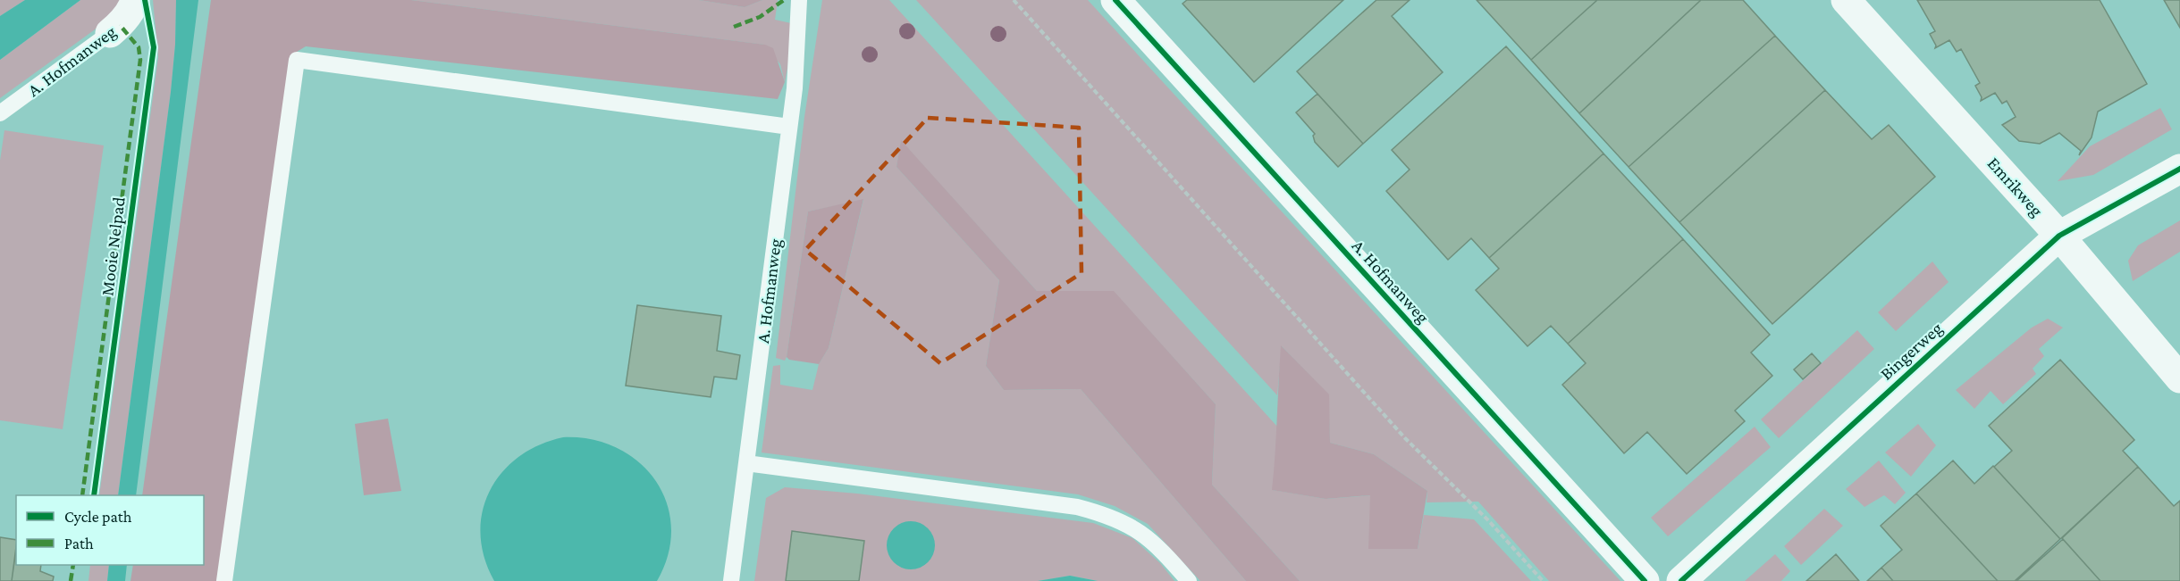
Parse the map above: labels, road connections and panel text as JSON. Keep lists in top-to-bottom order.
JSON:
{
  "streets": {
    "street": ["A. Hofmanweg", "Emrikweg", "Bingerweg"],
    "cycle path": ["Mooie Nelpad"]
  },
  "crossings": [
    ["Emrikweg", "Bingerweg"]
  ],
  "legend": ["Cycle path", "Path"]
}
